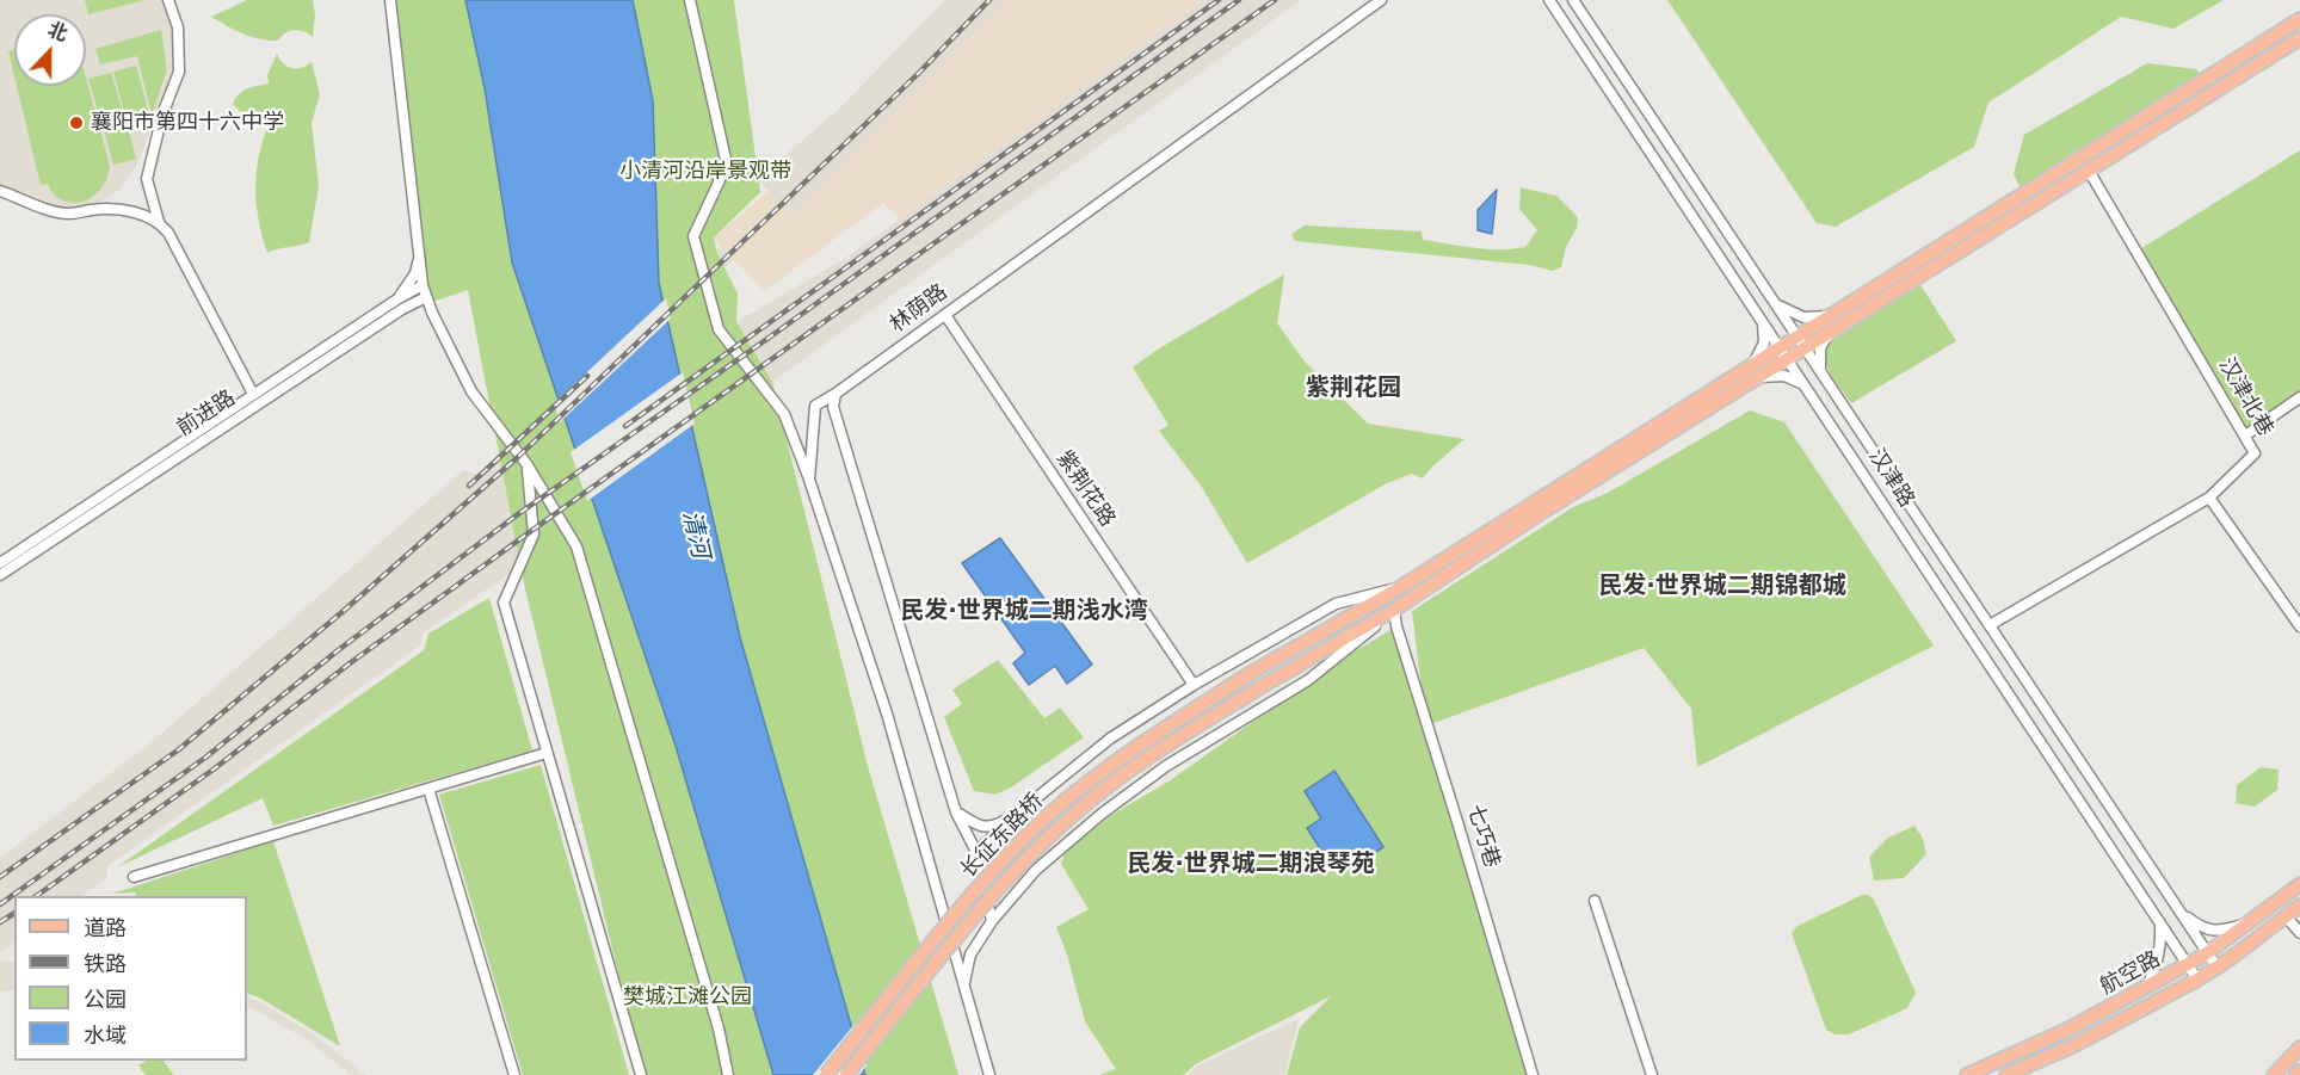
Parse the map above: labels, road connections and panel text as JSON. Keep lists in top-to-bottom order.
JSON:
{
  "streets": {
    "main road": ["长征东路桥", "航空路"],
    "street": [
      "林荫路",
      "汉津北巷",
      "前进路",
      "汉津路",
      "紫荆花路",
      "七巧巷"
    ]
  },
  "crossings": [
    ["林荫路", "紫荆花路"],
    ["汉津北巷", "长征东路桥"],
    ["汉津路", "长征东路桥"],
    ["汉津路", "航空路"],
    ["长征东路桥", "七巧巷"]
  ],
  "districts": [
    "紫荆花园",
    "民发·世界城二期锦都城",
    "民发·世界城二期浅水湾",
    "民发·世界城二期浪琴苑"
  ],
  "water": ["清河"],
  "parks": ["小清河沿岸景观带", "樊城江滩公园"],
  "places": ["襄阳市第四十六中学"],
  "legend": [
    "道路",
    "铁路",
    "公园",
    "水域"
  ],
  "north": "top"
}
